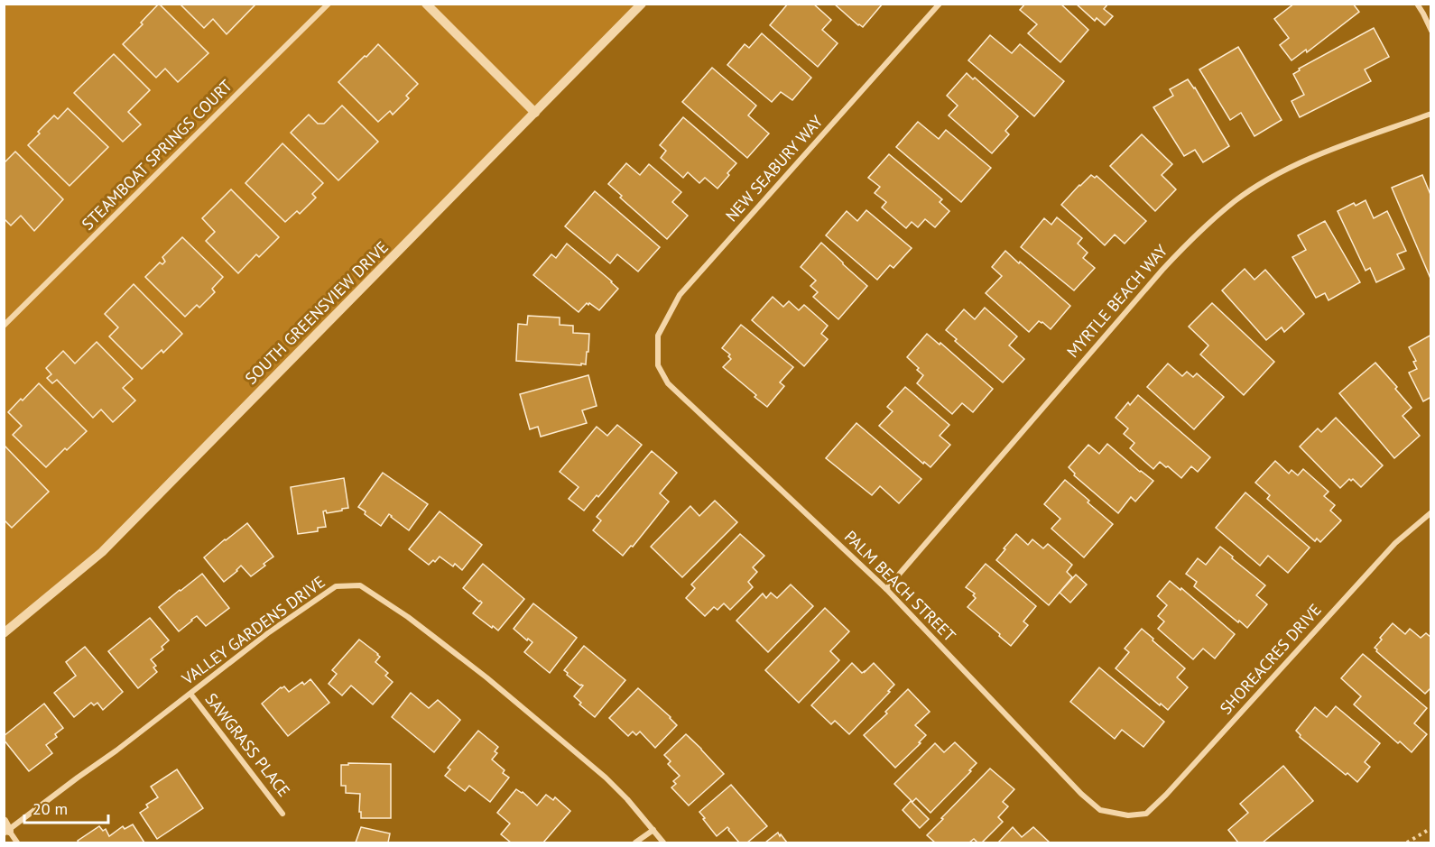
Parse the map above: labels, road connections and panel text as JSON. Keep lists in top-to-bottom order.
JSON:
{
  "streets": {
    "street": [
      "STEAMBOAT SPRINGS COURT",
      "NEW SEABURY WAY",
      "MYRTLE BEACH WAY",
      "SOUTH GREENSVIEW DRIVE",
      "PALM BEACH STREET",
      "VALLEY GARDENS DRIVE",
      "SHOREACRES DRIVE",
      "SAWGRASS PLACE"
    ]
  },
  "crossings": [
    ["NEW SEABURY WAY", "PALM BEACH STREET"],
    ["MYRTLE BEACH WAY", "PALM BEACH STREET"],
    ["PALM BEACH STREET", "SHOREACRES DRIVE"],
    ["VALLEY GARDENS DRIVE", "SAWGRASS PLACE"]
  ],
  "scale_bar": "20 m"
}
